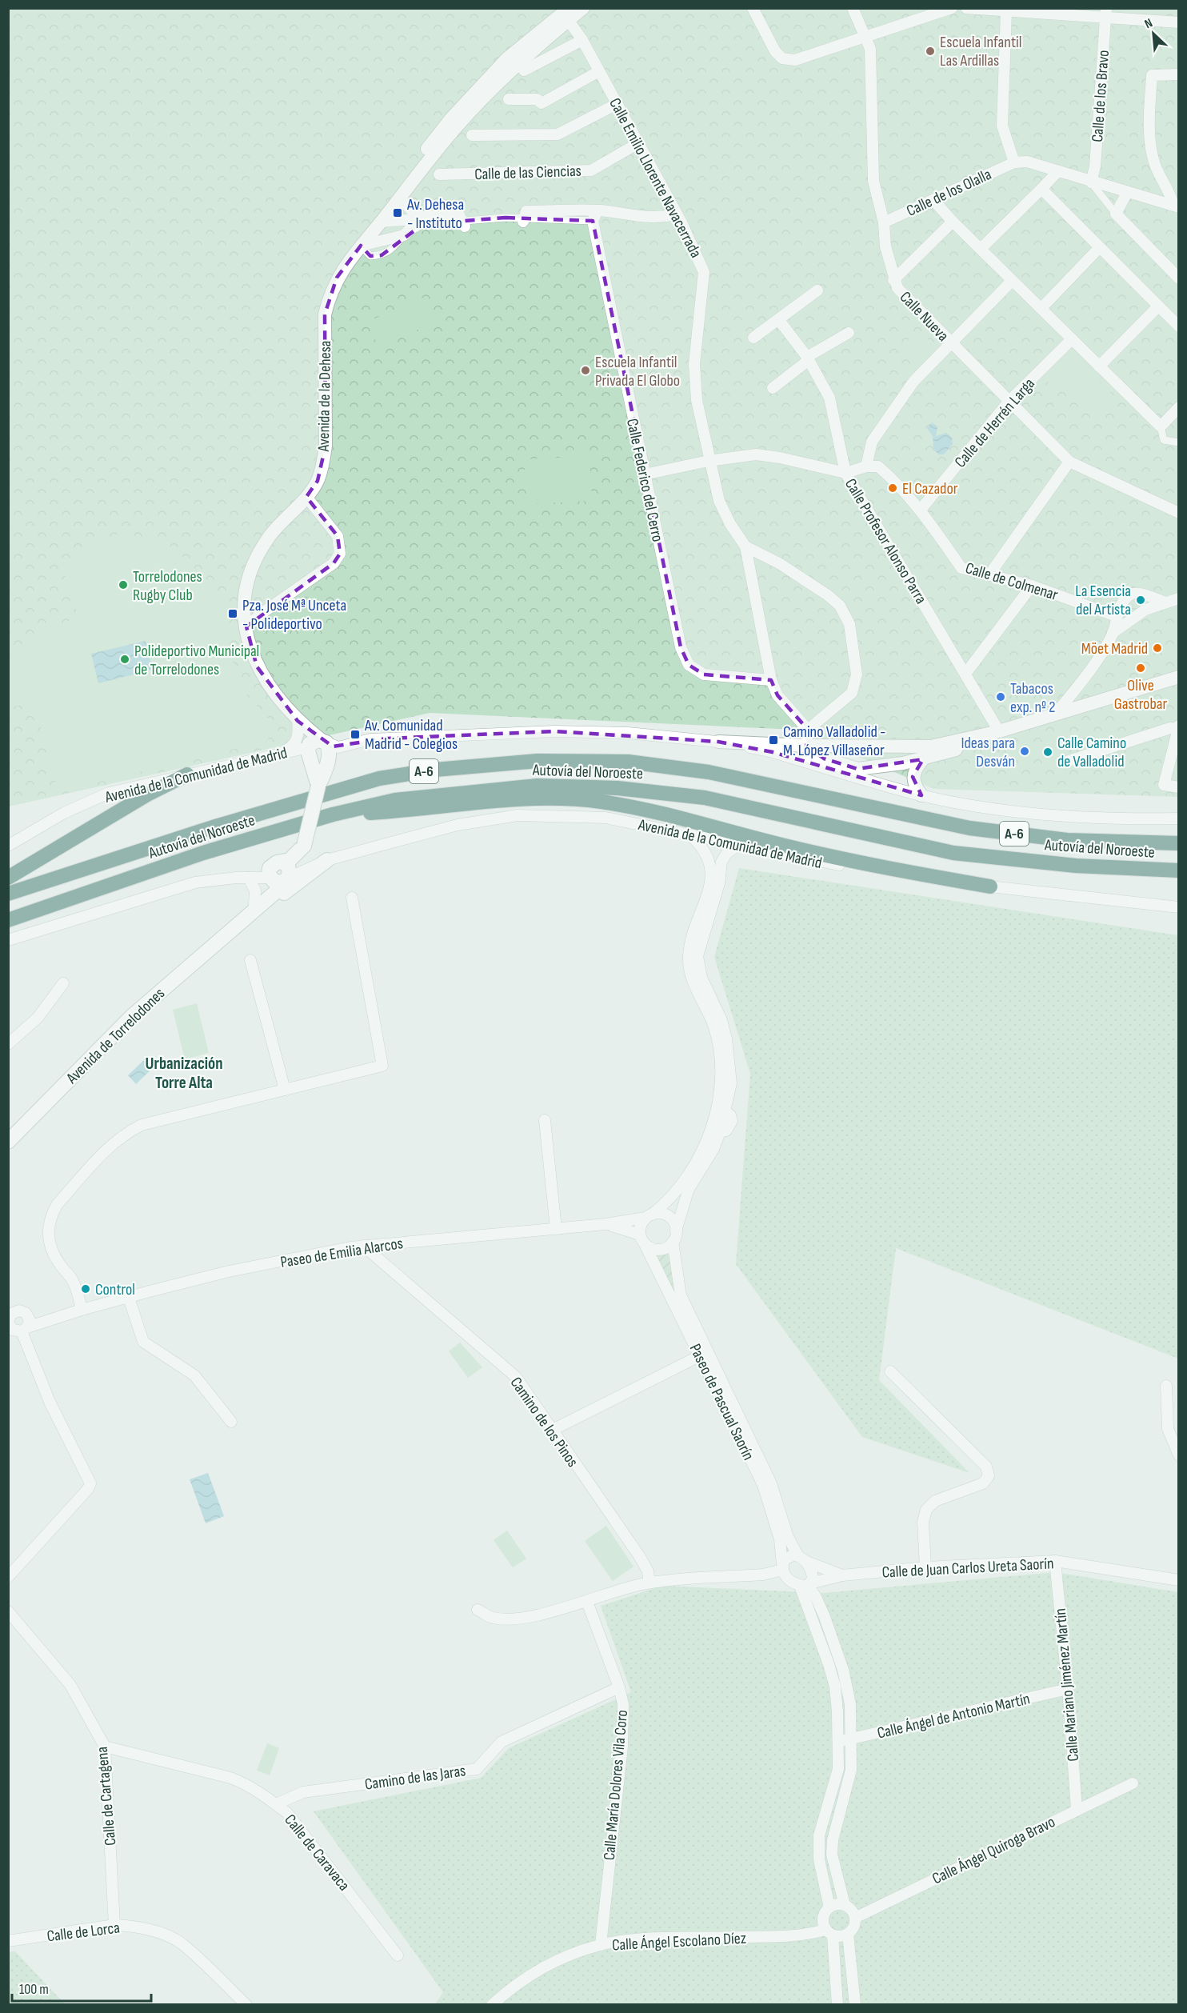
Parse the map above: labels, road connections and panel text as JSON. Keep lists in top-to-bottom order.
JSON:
{
  "streets": {
    "highway": ["A-6", "Autovía del Noroeste"],
    "main road": ["Avenida de la Comunidad de Madrid", "Avenida de Torrelodones"],
    "street": [
      "Calle de los Bravo",
      "Calle de las Ciencias",
      "Calle Emilio Llorente Navacerrada",
      "Calle de los Olalla",
      "Calle Nueva",
      "Avenida de la Dehesa",
      "Calle de Herrén Larga",
      "Calle Federico del Cerro",
      "Calle Profesor Alonso Parra",
      "Calle de Colmenar",
      "Paseo de Emilia Alarcos",
      "Paseo de Pascual Saorín",
      "Camino de los Pinos",
      "Calle de Juan Carlos Ureta Saorín",
      "Calle Mariano Jiménez Martín",
      "Calle Ángel de Antonio Martín",
      "Camino de las Jaras",
      "Calle María Dolores Vila Coro",
      "Calle de Cartagena",
      "Calle Ángel Quiroga Bravo",
      "Calle de Caravaca",
      "Calle de Lorca",
      "Calle Ángel Escolano Díez"
    ]
  },
  "crossings": [
    ["Calle de las Ciencias", "Calle Emilio Llorente Navacerrada"],
    ["Calle Emilio Llorente Navacerrada", "Avenida de la Dehesa"],
    ["Calle de los Olalla", "Calle Nueva"],
    ["Calle Nueva", "Calle de Herrén Larga"],
    ["Avenida de la Dehesa", "Avenida de la Comunidad de Madrid"],
    ["Calle de Herrén Larga", "Calle de Colmenar"],
    ["Avenida de la Comunidad de Madrid", "Avenida de Torrelodones"],
    ["Paseo de Emilia Alarcos", "Paseo de Pascual Saorín"],
    ["Paseo de Emilia Alarcos", "Camino de los Pinos"],
    ["Paseo de Pascual Saorín", "Calle de Juan Carlos Ureta Saorín"],
    ["Calle de Juan Carlos Ureta Saorín", "Calle Mariano Jiménez Martín"],
    ["Calle Mariano Jiménez Martín", "Calle Ángel de Antonio Martín"],
    ["Calle Mariano Jiménez Martín", "Calle Ángel Quiroga Bravo"],
    ["Camino de las Jaras", "Calle María Dolores Vila Coro"],
    ["Camino de las Jaras", "Calle de Caravaca"],
    ["Calle María Dolores Vila Coro", "Calle Ángel Escolano Díez"],
    ["Calle de Cartagena", "Calle de Caravaca"],
    ["Calle de Cartagena", "Calle de Lorca"],
    ["Calle Ángel Quiroga Bravo", "Calle Ángel Escolano Díez"]
  ],
  "districts": ["Urbanización Torre Alta"],
  "places": {
    "other": [
      "Escuela Infantil Las Ardillas",
      "Escuela Infantil Privada El Globo",
      "El Cazador",
      "Torrelodones Rugby Club",
      "La Esencia del Artista",
      "Möet Madrid",
      "Polideportivo Municipal de Torrelodones",
      "Olive Gastrobar",
      "Tabacos exp. nº 2",
      "Ideas para Desván",
      "Calle Camino de Valladolid",
      "Control"
    ],
    "transit": [
      "Av. Dehesa - Instituto",
      "Pza. José Mª Unceta - Polideportivo",
      "Av. Comunidad Madrid - Colegios",
      "Camino Valladolid - M. López Villaseñor"
    ]
  },
  "scale_bar": "100 m",
  "north": "top left"
}
